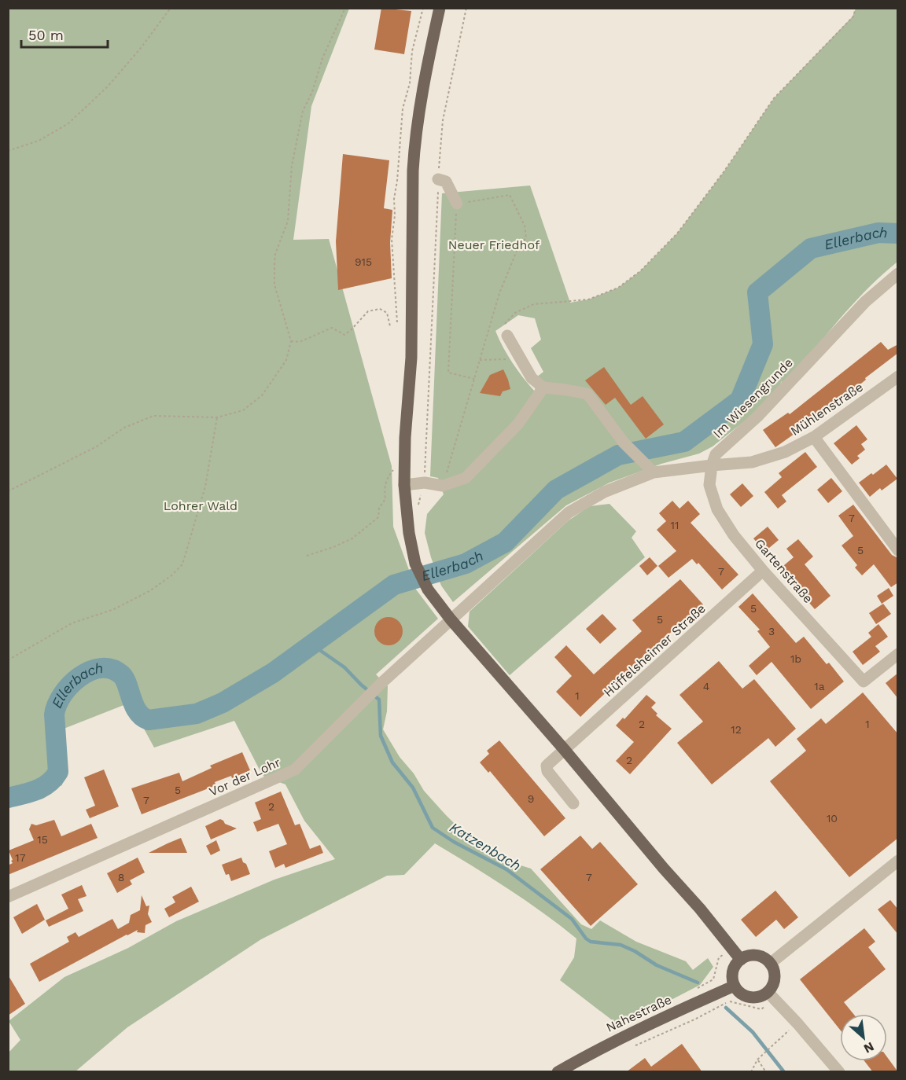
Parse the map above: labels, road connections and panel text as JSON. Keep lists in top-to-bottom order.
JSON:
{
  "streets": {
    "main road": ["Nahestraße"],
    "street": [
      "Im Wiesengrunde",
      "Mühlenstraße",
      "Gartenstraße",
      "Hüffelsheimer Straße",
      "Vor der Lohr"
    ]
  },
  "crossings": [
    ["Im Wiesengrunde", "Mühlenstraße"],
    ["Im Wiesengrunde", "Gartenstraße"],
    ["Mühlenstraße", "Gartenstraße"],
    ["Gartenstraße", "Hüffelsheimer Straße"]
  ],
  "water": ["Ellerbach", "Katzenbach"],
  "parks": ["Neuer Friedhof", "Lohrer Wald"],
  "house_numbers": [
    "915",
    "7",
    "11",
    "5",
    "7",
    "5",
    "5",
    "3",
    "1b",
    "4",
    "1a",
    "1",
    "2",
    "1",
    "12",
    "2",
    "5",
    "9",
    "7",
    "2",
    "10",
    "15",
    "17",
    "8",
    "7"
  ],
  "scale_bar": "50 m",
  "north": "bottom right"
}
